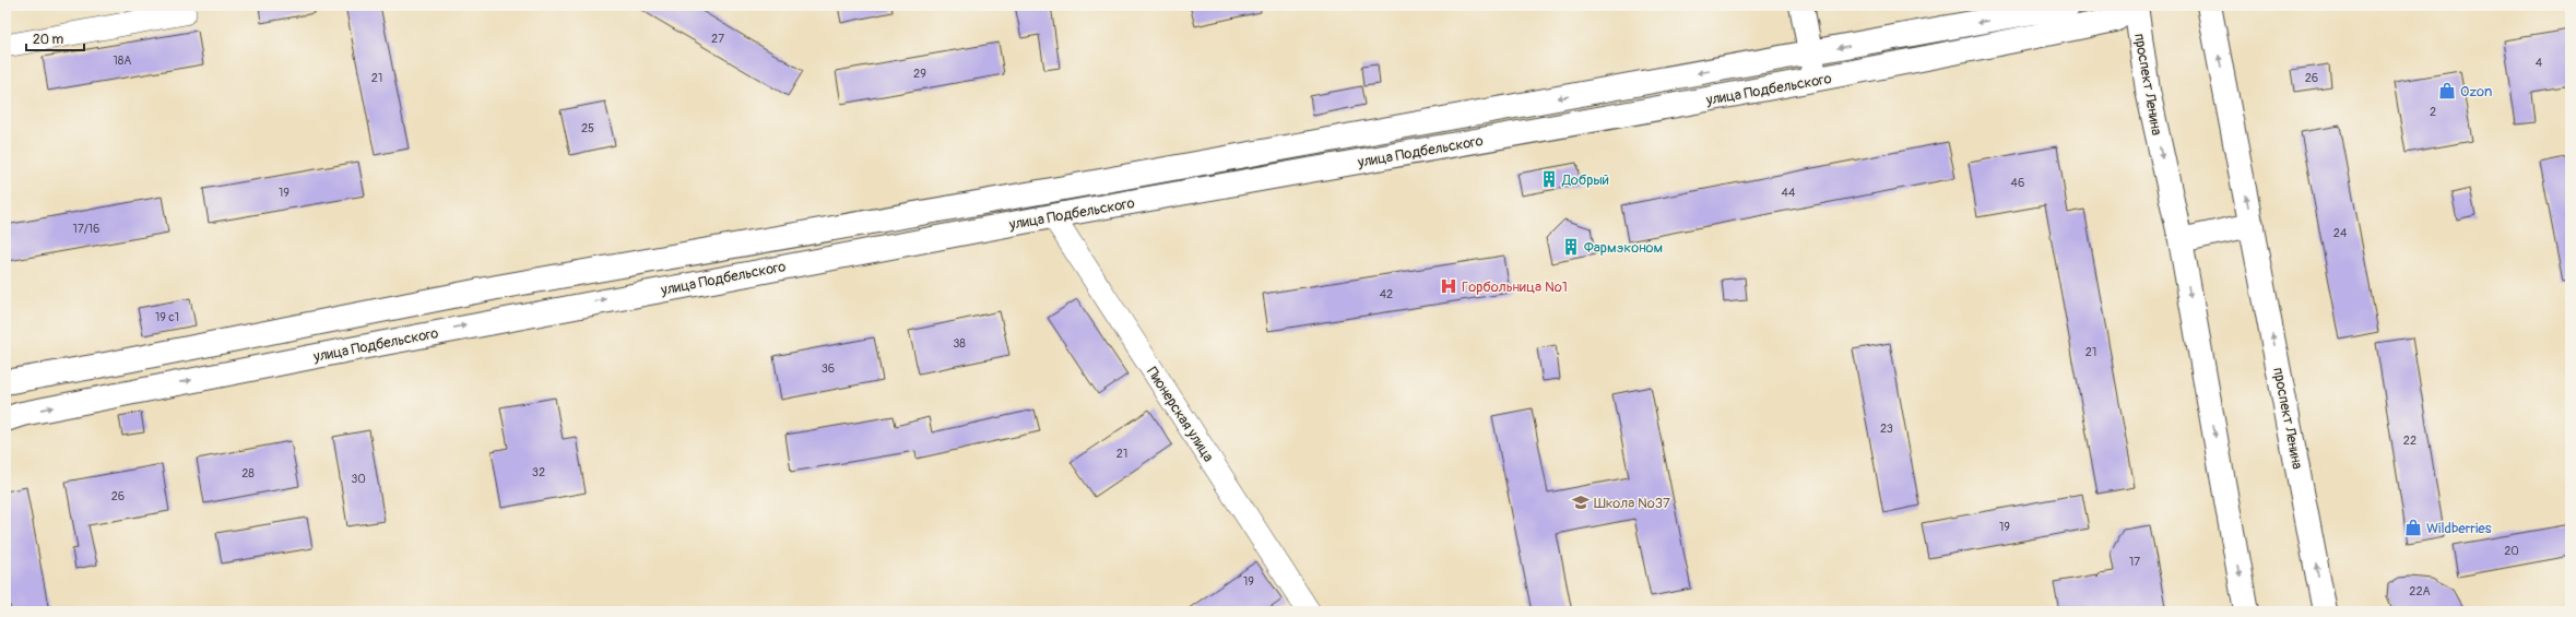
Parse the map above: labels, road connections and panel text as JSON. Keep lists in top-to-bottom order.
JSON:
{
  "streets": {
    "main road": ["проспект Ленина", "улица Подбельского"],
    "street": ["Пионерская улица"]
  },
  "crossings": [
    ["проспект Ленина", "улица Подбельского"],
    ["улица Подбельского", "Пионерская улица"]
  ],
  "places": {
    "shop": ["Ozon", "Wildberries"],
    "building": ["Добрый", "Фармэконом"],
    "hospital": ["Горбольница №1"],
    "school or university": ["Школа №37"]
  },
  "house_numbers": [
    "27",
    "18А",
    "4",
    "29",
    "21",
    "26",
    "2",
    "25",
    "46",
    "19",
    "44",
    "17/16",
    "24",
    "42",
    "19 с1",
    "38",
    "21",
    "36",
    "23",
    "22",
    "21",
    "32",
    "28",
    "30",
    "26",
    "19",
    "20",
    "17",
    "19",
    "22А"
  ],
  "scale_bar": "20 m"
}
